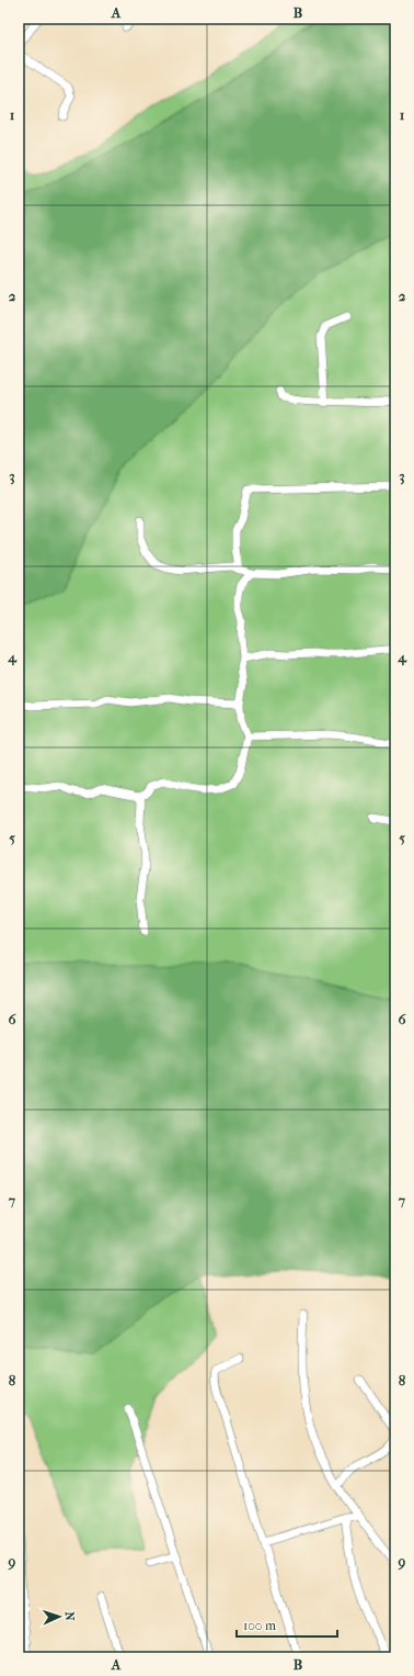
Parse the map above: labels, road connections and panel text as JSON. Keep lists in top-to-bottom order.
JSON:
{
  "scale_bar": "100 m",
  "north": "right",
  "grid": {
    "columns": ["A", "B"],
    "rows": [
      "1",
      "2",
      "3",
      "4",
      "5",
      "6",
      "7",
      "8",
      "9"
    ]
  }
}
